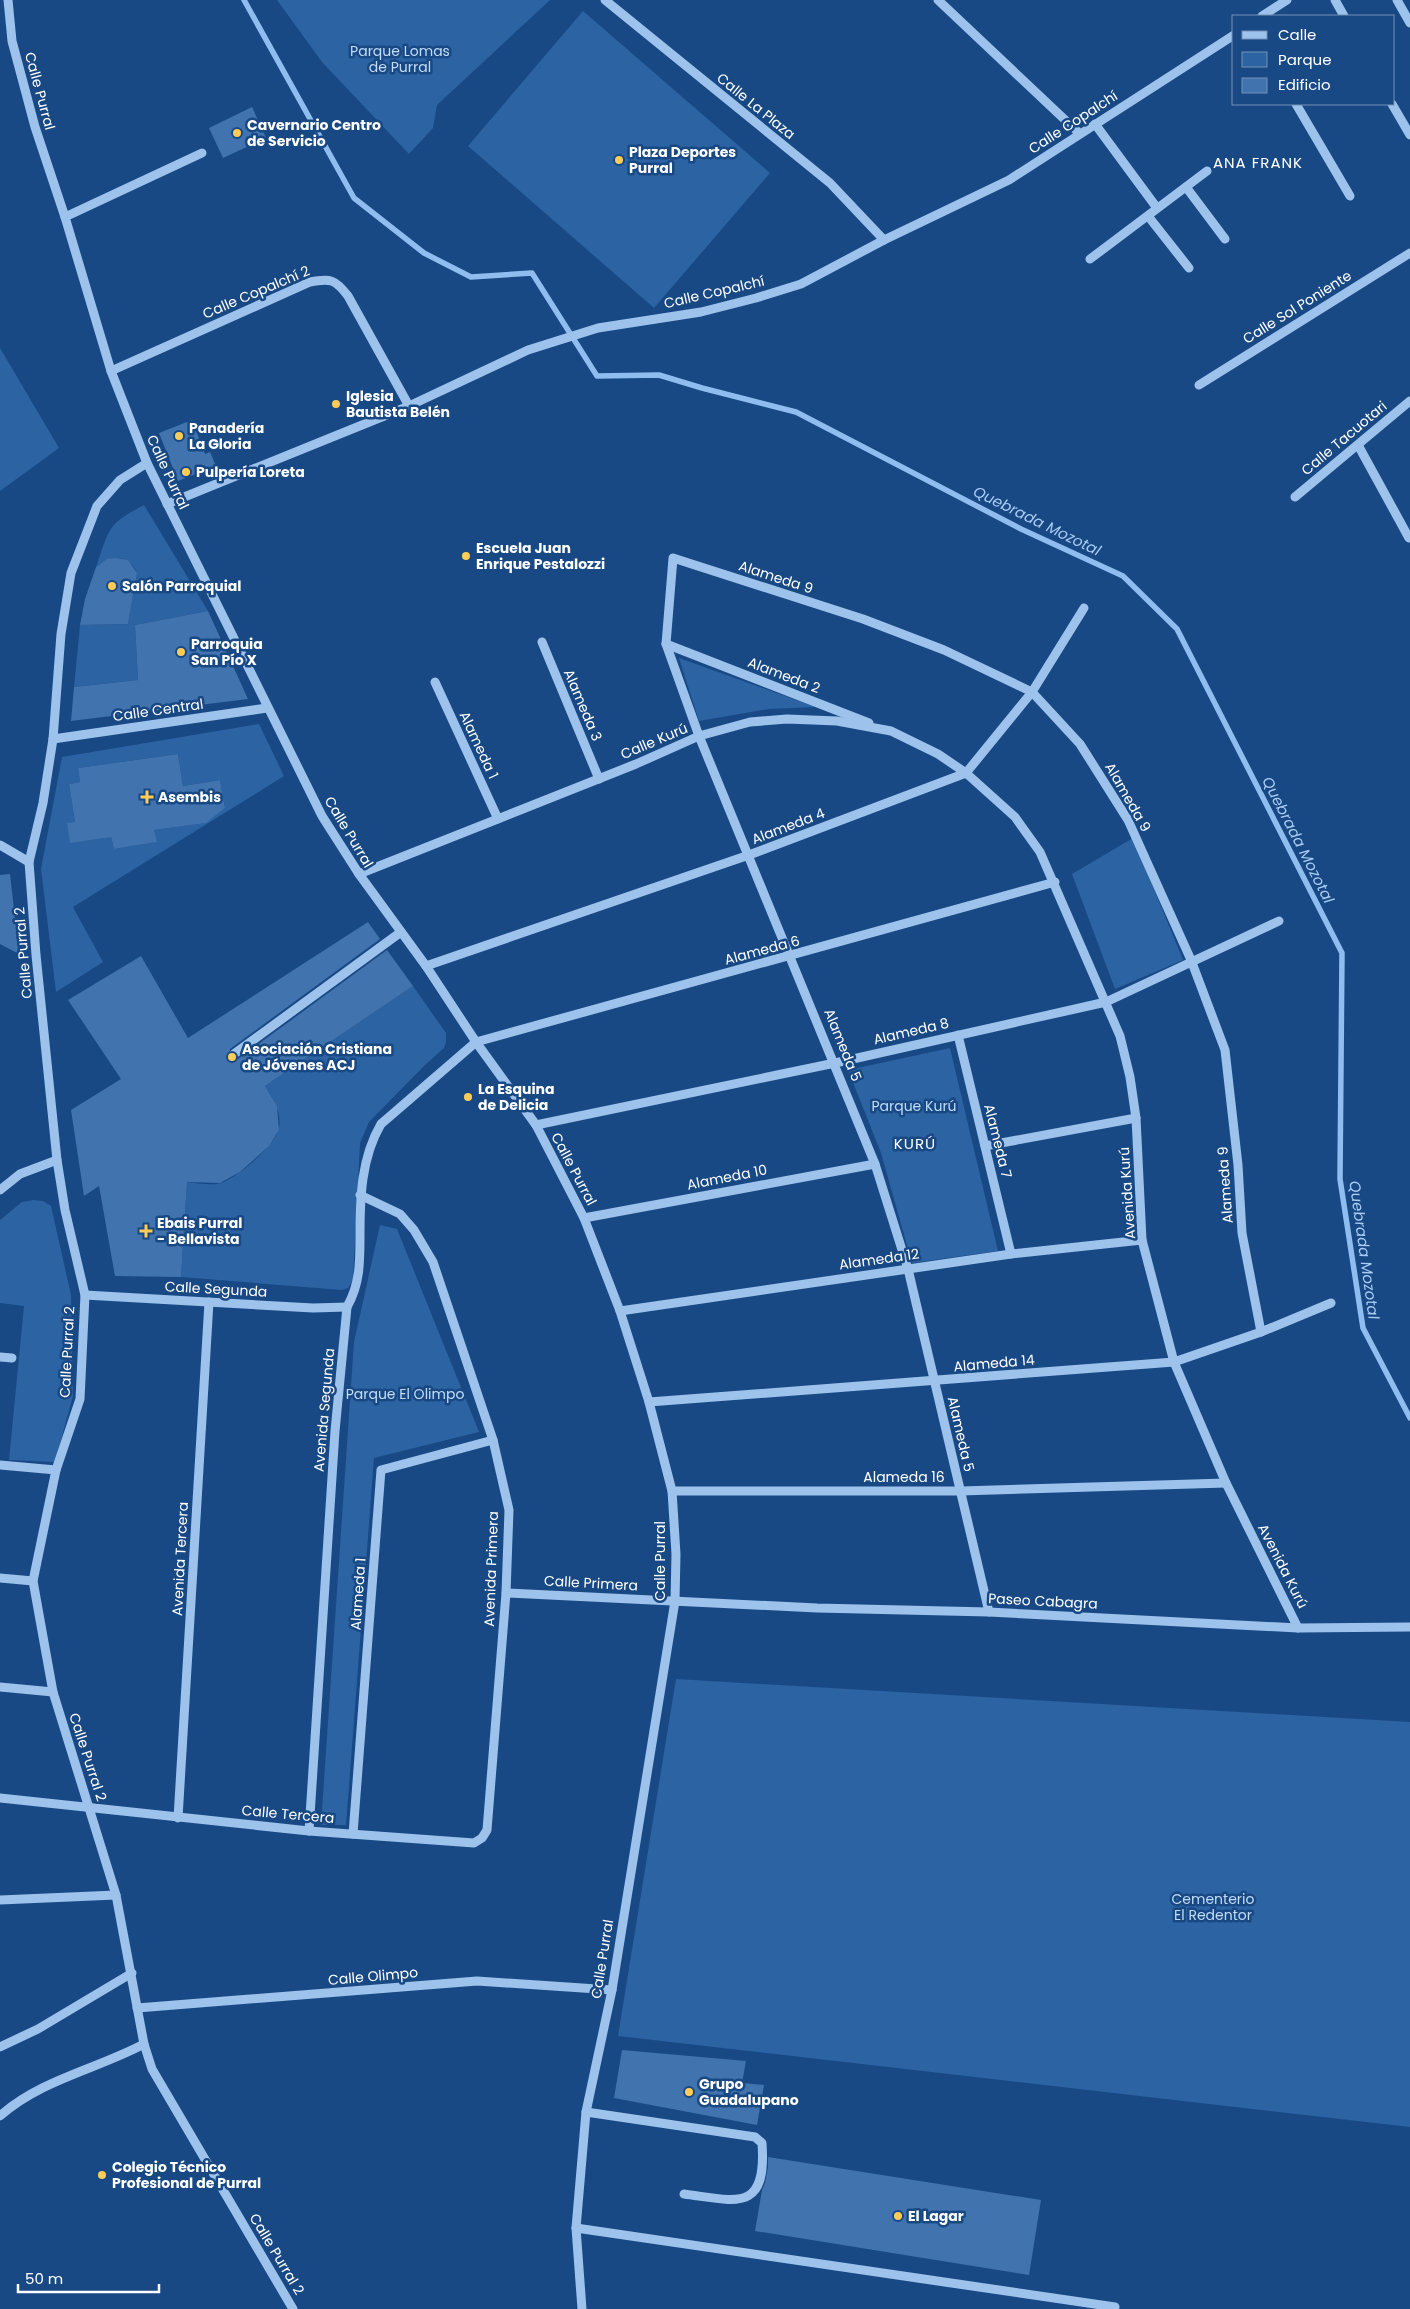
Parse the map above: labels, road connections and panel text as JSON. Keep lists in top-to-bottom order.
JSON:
{
  "streets": {
    "street": [
      "Calle Purral",
      "Calle La Plaza",
      "Calle Copalchí",
      "Calle Copalchí 2",
      "Calle Sol Poniente",
      "Calle Tacuotari",
      "Alameda 9",
      "Alameda 2",
      "Alameda 3",
      "Calle Central",
      "Calle Kurú",
      "Alameda 1",
      "Alameda 4",
      "Alameda 6",
      "Calle Purral 2",
      "Alameda 8",
      "Alameda 5",
      "Alameda 7",
      "Alameda 10",
      "Avenida Kurú",
      "Alameda 12",
      "Calle Segunda",
      "Alameda 14",
      "Avenida Segunda",
      "Alameda 16",
      "Avenida Tercera",
      "Avenida Primera",
      "Calle Primera",
      "Paseo Cabagra",
      "Calle Tercera",
      "Calle Olimpo"
    ]
  },
  "crossings": [
    ["Calle Purral", "Calle Copalchí"],
    ["Calle Purral", "Calle Copalchí 2"],
    ["Calle Purral", "Calle Central"],
    ["Calle Purral", "Calle Kurú"],
    ["Calle Purral", "Alameda 4"],
    ["Calle Purral", "Alameda 6"],
    ["Calle Purral", "Calle Purral 2"],
    ["Calle Purral", "Alameda 8"],
    ["Calle Purral", "Alameda 10"],
    ["Calle Purral", "Alameda 12"],
    ["Calle Purral", "Alameda 14"],
    ["Calle Purral", "Avenida Segunda"],
    ["Calle Purral", "Alameda 16"],
    ["Calle Purral", "Calle Primera"],
    ["Calle Purral", "Paseo Cabagra"],
    ["Calle Purral", "Calle Olimpo"],
    ["Calle La Plaza", "Calle Copalchí"],
    ["Calle Copalchí", "Calle Copalchí 2"],
    ["Alameda 9", "Alameda 8"],
    ["Alameda 9", "Alameda 5"],
    ["Alameda 9", "Alameda 14"],
    ["Alameda 2", "Calle Kurú"],
    ["Alameda 2", "Alameda 5"],
    ["Alameda 3", "Calle Kurú"],
    ["Calle Central", "Calle Purral 2"],
    ["Calle Kurú", "Alameda 1"],
    ["Calle Kurú", "Alameda 4"],
    ["Calle Kurú", "Alameda 5"],
    ["Calle Kurú", "Avenida Kurú"],
    ["Alameda 1", "Avenida Primera"],
    ["Alameda 1", "Calle Tercera"],
    ["Alameda 4", "Alameda 5"],
    ["Alameda 4", "Avenida Kurú"],
    ["Alameda 6", "Alameda 5"],
    ["Alameda 6", "Avenida Kurú"],
    ["Alameda 6", "Avenida Segunda"],
    ["Calle Purral 2", "Calle Segunda"],
    ["Calle Purral 2", "Calle Tercera"],
    ["Calle Purral 2", "Calle Olimpo"],
    ["Alameda 8", "Alameda 5"],
    ["Alameda 8", "Alameda 7"],
    ["Alameda 8", "Avenida Kurú"],
    ["Alameda 5", "Alameda 10"],
    ["Alameda 5", "Alameda 12"],
    ["Alameda 5", "Alameda 14"],
    ["Alameda 5", "Alameda 16"],
    ["Alameda 5", "Paseo Cabagra"],
    ["Alameda 7", "Alameda 12"],
    ["Avenida Kurú", "Alameda 12"],
    ["Avenida Kurú", "Alameda 14"],
    ["Avenida Kurú", "Alameda 16"],
    ["Avenida Kurú", "Paseo Cabagra"],
    ["Calle Segunda", "Avenida Segunda"],
    ["Calle Segunda", "Avenida Tercera"],
    ["Avenida Segunda", "Avenida Primera"],
    ["Avenida Segunda", "Calle Tercera"],
    ["Avenida Tercera", "Calle Tercera"],
    ["Avenida Primera", "Calle Primera"],
    ["Avenida Primera", "Calle Tercera"],
    ["Calle Primera", "Paseo Cabagra"]
  ],
  "districts": ["ANA FRANK", "KURÚ"],
  "water": ["Quebrada Mozotal"],
  "parks": [
    "Parque Lomas de Purral",
    "Parque Kurú",
    "Parque El Olimpo",
    "Cementerio El Redentor"
  ],
  "places": {
    "other": [
      "Cavernario Centro de Servicio",
      "Plaza Deportes Purral",
      "Iglesia Bautista Belén",
      "Panadería La Gloria",
      "Pulpería Loreta",
      "Escuela Juan Enrique Pestalozzi",
      "Salón Parroquial",
      "Parroquia San Pío X",
      "Asociación Cristiana de Jóvenes ACJ",
      "La Esquina de Delicia",
      "Grupo Guadalupano",
      "Colegio Técnico Profesional de Purral",
      "El Lagar"
    ],
    "health": ["Asembis", "Ebais Purral - Bellavista"]
  },
  "legend": ["Calle", "Parque", "Edificio"],
  "scale_bar": "50 m"
}
